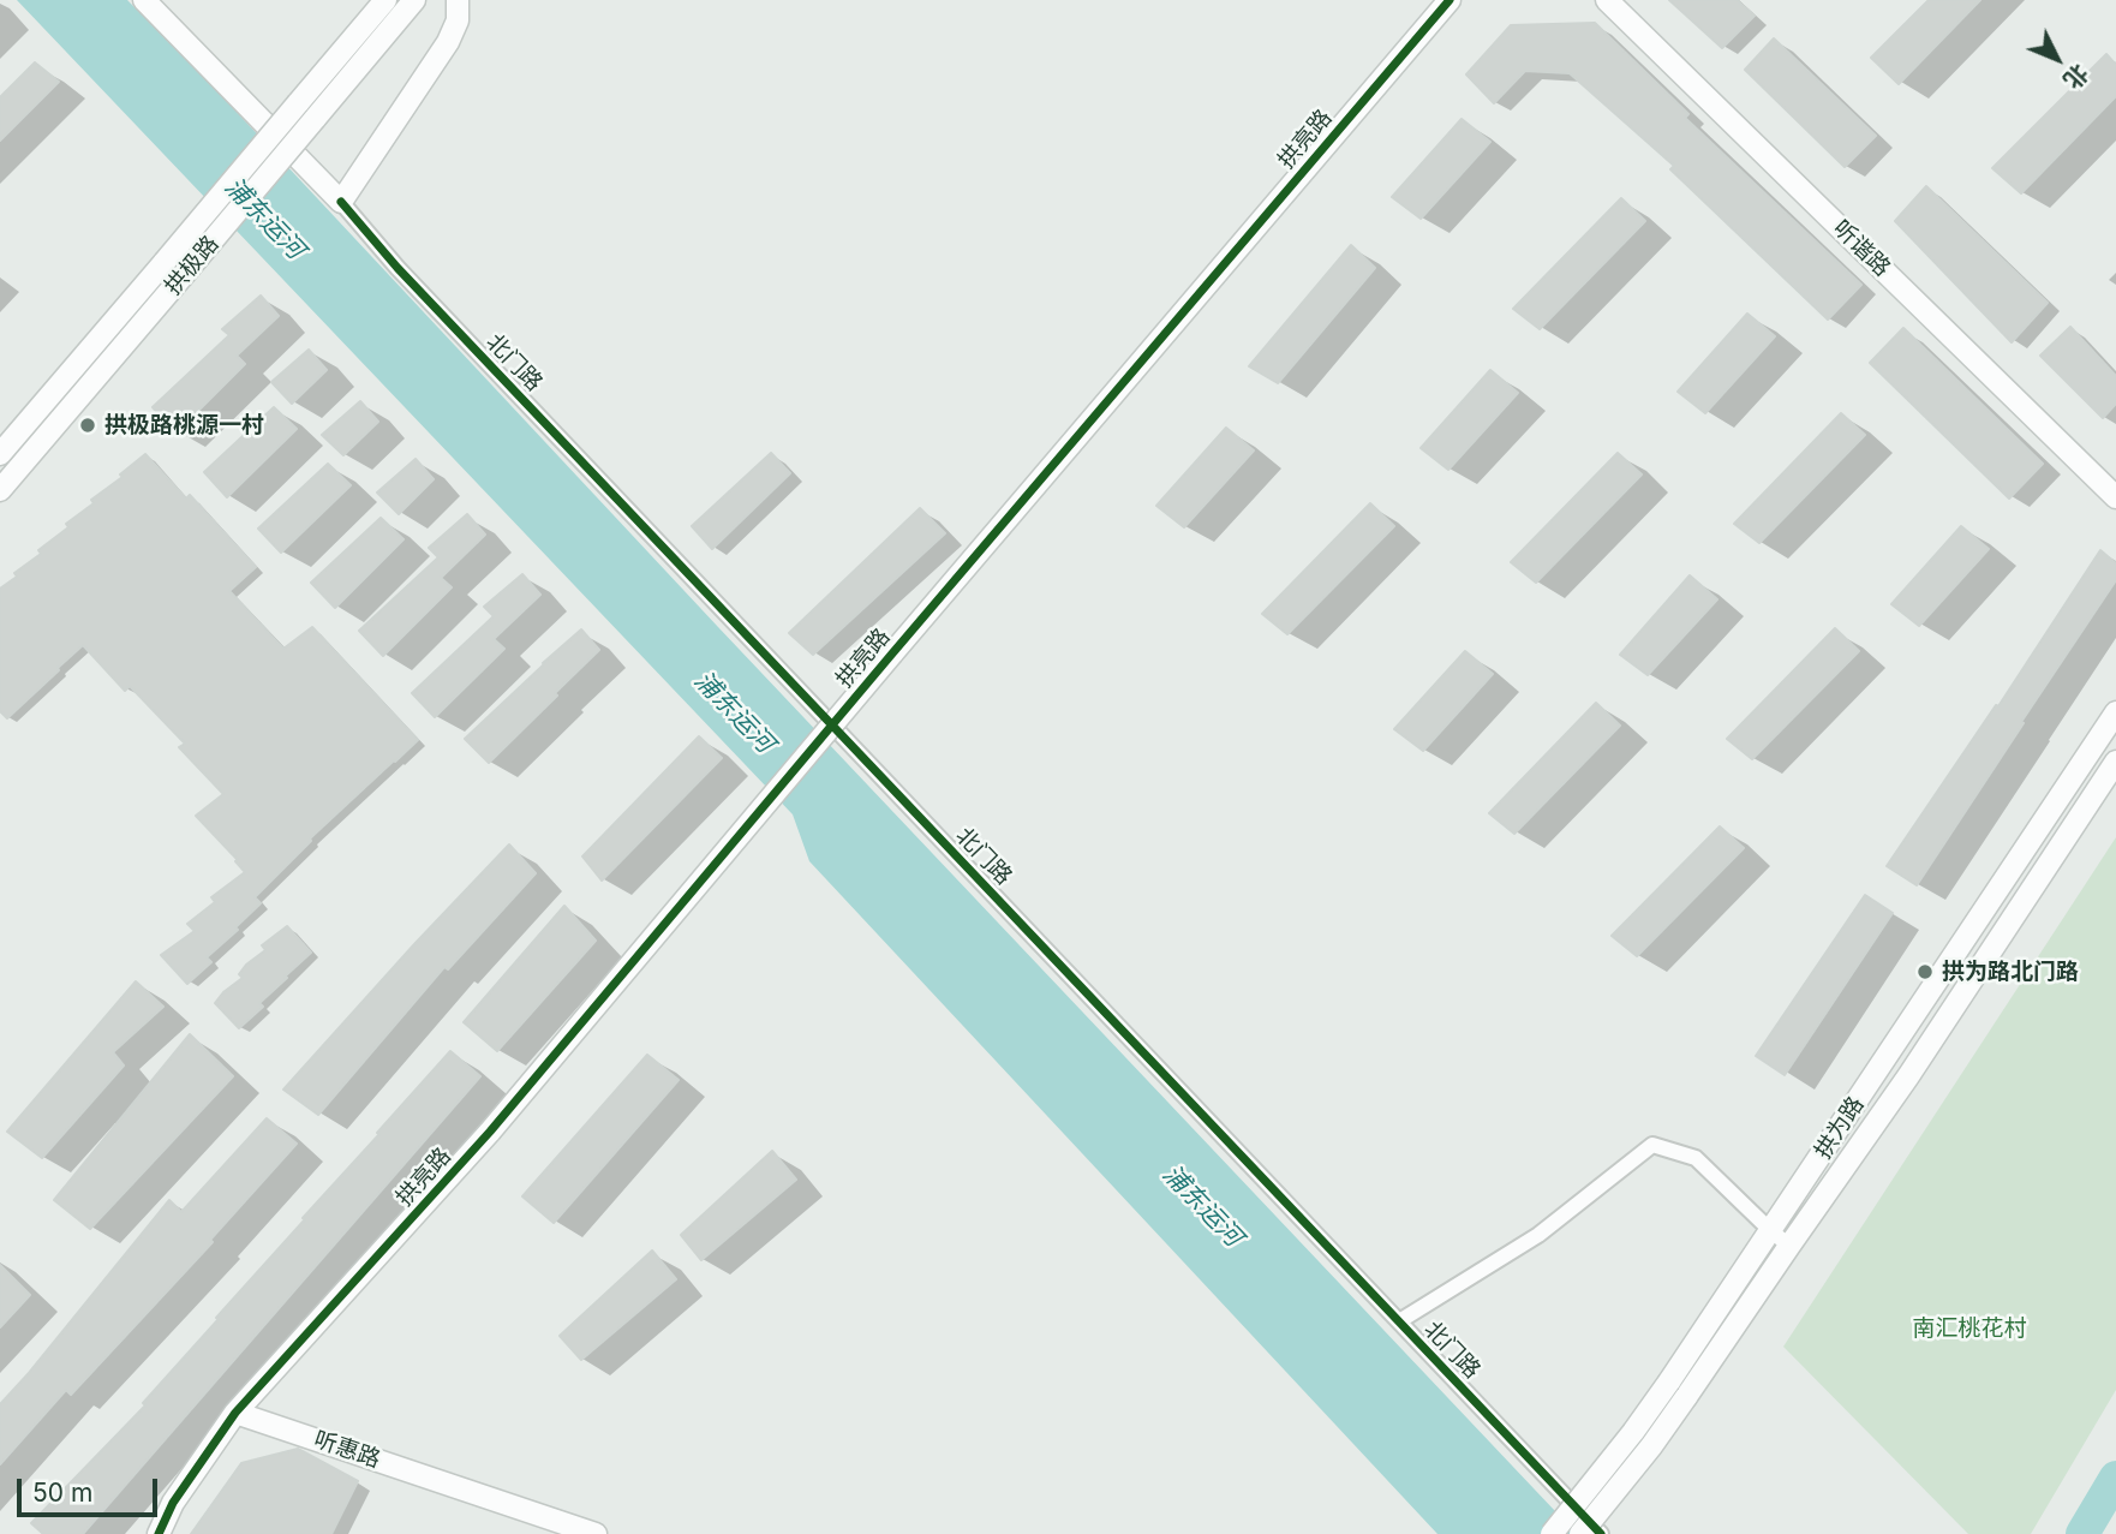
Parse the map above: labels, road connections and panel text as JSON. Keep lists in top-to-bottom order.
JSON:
{
  "streets": {
    "street": [
      "拱亮路",
      "听谐路",
      "拱极路",
      "北门路",
      "拱为路",
      "听惠路"
    ]
  },
  "crossings": [
    ["拱亮路", "听惠路"]
  ],
  "water": ["浦东运河"],
  "parks": ["南汇桃花村"],
  "places": ["拱极路桃源一村", "拱为路北门路"],
  "scale_bar": "50 m",
  "north": "bottom right"
}
